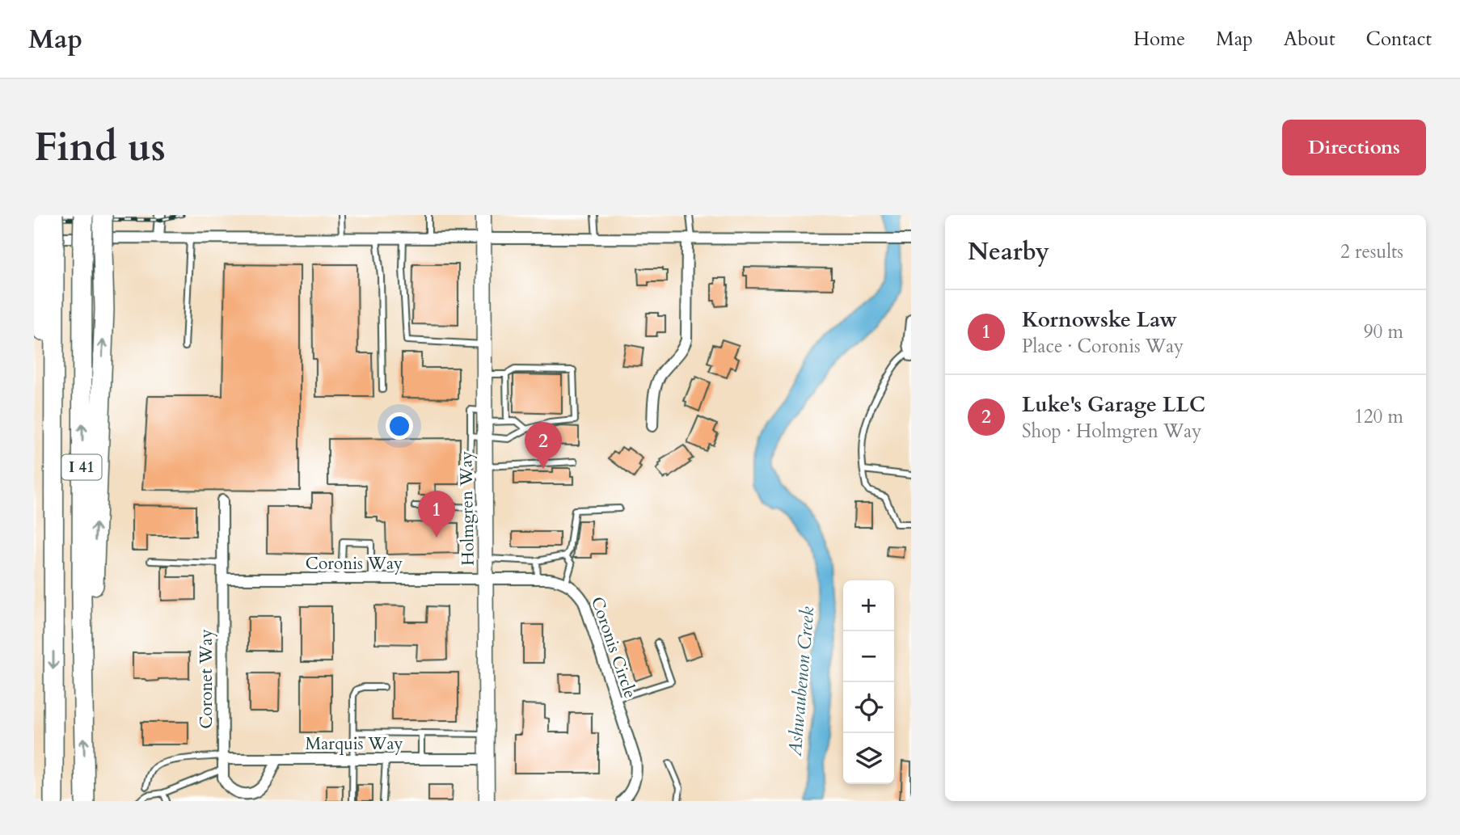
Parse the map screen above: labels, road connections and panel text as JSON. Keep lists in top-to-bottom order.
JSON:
{
  "streets": {
    "highway": ["I 41"],
    "street": [
      "Holmgren Way",
      "Coronis Way",
      "Coronis Circle",
      "Coronet Way",
      "Marquis Way"
    ]
  },
  "crossings": [
    ["Holmgren Way", "Coronis Way"],
    ["Holmgren Way", "Marquis Way"],
    ["Coronis Way", "Coronet Way"],
    ["Coronet Way", "Marquis Way"]
  ],
  "water": ["Ashwaubenon Creek"],
  "page": {
    "header": "Map",
    "nav": [
      "Home",
      "Map",
      "About",
      "Contact"
    ],
    "buttons": "Directions",
    "title": "Find us",
    "heading": ["Nearby", "2 results"],
    "list": [
      {
        "mark": "1",
        "name": "Kornowske Law",
        "note": "Place · Coronis Way",
        "value": "90 m"
      },
      {
        "mark": "2",
        "name": "Luke's Garage LLC",
        "note": "Shop · Holmgren Way",
        "value": "120 m"
      }
    ],
    "pins": ["2", "1"],
    "map_buttons": ["+", "−"]
  }
}
